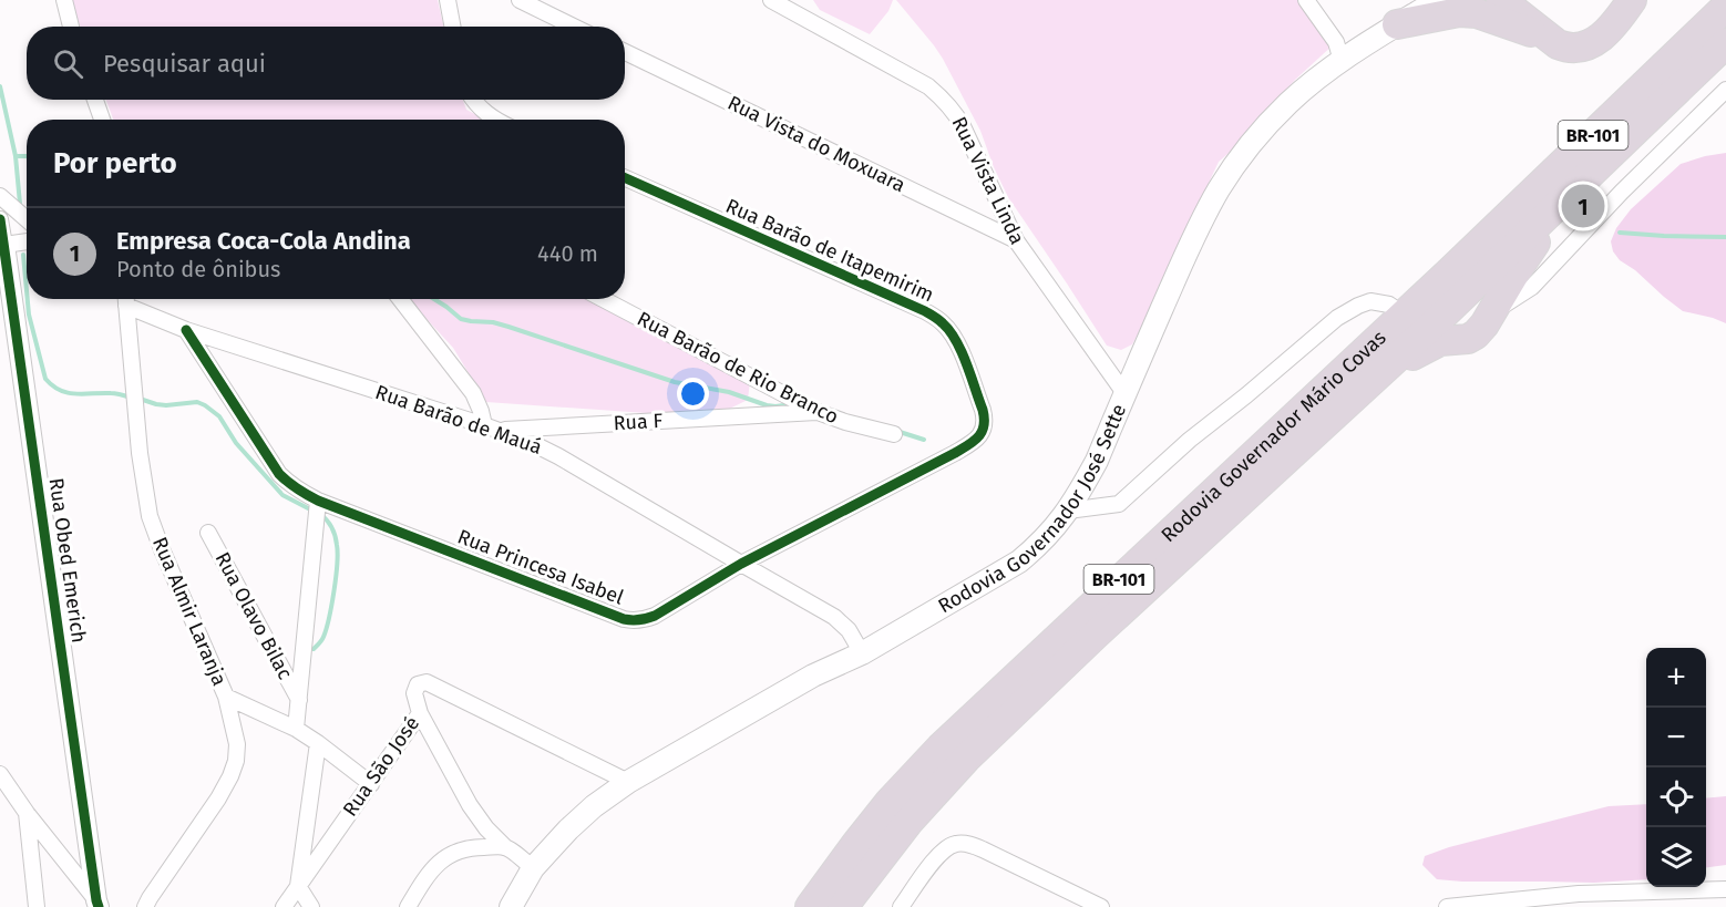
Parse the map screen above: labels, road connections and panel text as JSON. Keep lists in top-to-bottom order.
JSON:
{
  "streets": {
    "highway": ["BR-101", "Rodovia Governador Mário Covas"],
    "main road": ["Rodovia Governador José Sette"],
    "street": [
      "Rua Vista do Moxuara",
      "Rua Vista Linda",
      "Rua Barão de Itapemirim",
      "Rua Barão de Rio Branco",
      "Rua Barão de Mauá",
      "Rua F",
      "Rua Obed Emerich",
      "Rua Princesa Isabel",
      "Rua Almir Laranja",
      "Rua Olavo Bilac",
      "Rua São José"
    ]
  },
  "crossings": [
    ["Rua Vista do Moxuara", "Rua Vista Linda"],
    ["Rua Vista Linda", "Rodovia Governador José Sette"],
    ["Rua Barão de Itapemirim", "Rua Princesa Isabel"],
    ["Rua Barão de Rio Branco", "Rua F"],
    ["Rua Barão de Mauá", "Rua F"],
    ["Rua Barão de Mauá", "Rodovia Governador José Sette"],
    ["Rua Barão de Mauá", "Rua Princesa Isabel"],
    ["Rodovia Governador José Sette", "Rua São José"]
  ],
  "page": {
    "search": "Pesquisar aqui",
    "heading": "Por perto",
    "pins": "1",
    "list": [
      {
        "mark": "1",
        "name": "Empresa Coca-Cola Andina",
        "note": "Ponto de ônibus",
        "value": "440 m"
      }
    ],
    "map_buttons": ["+", "−"]
  }
}
